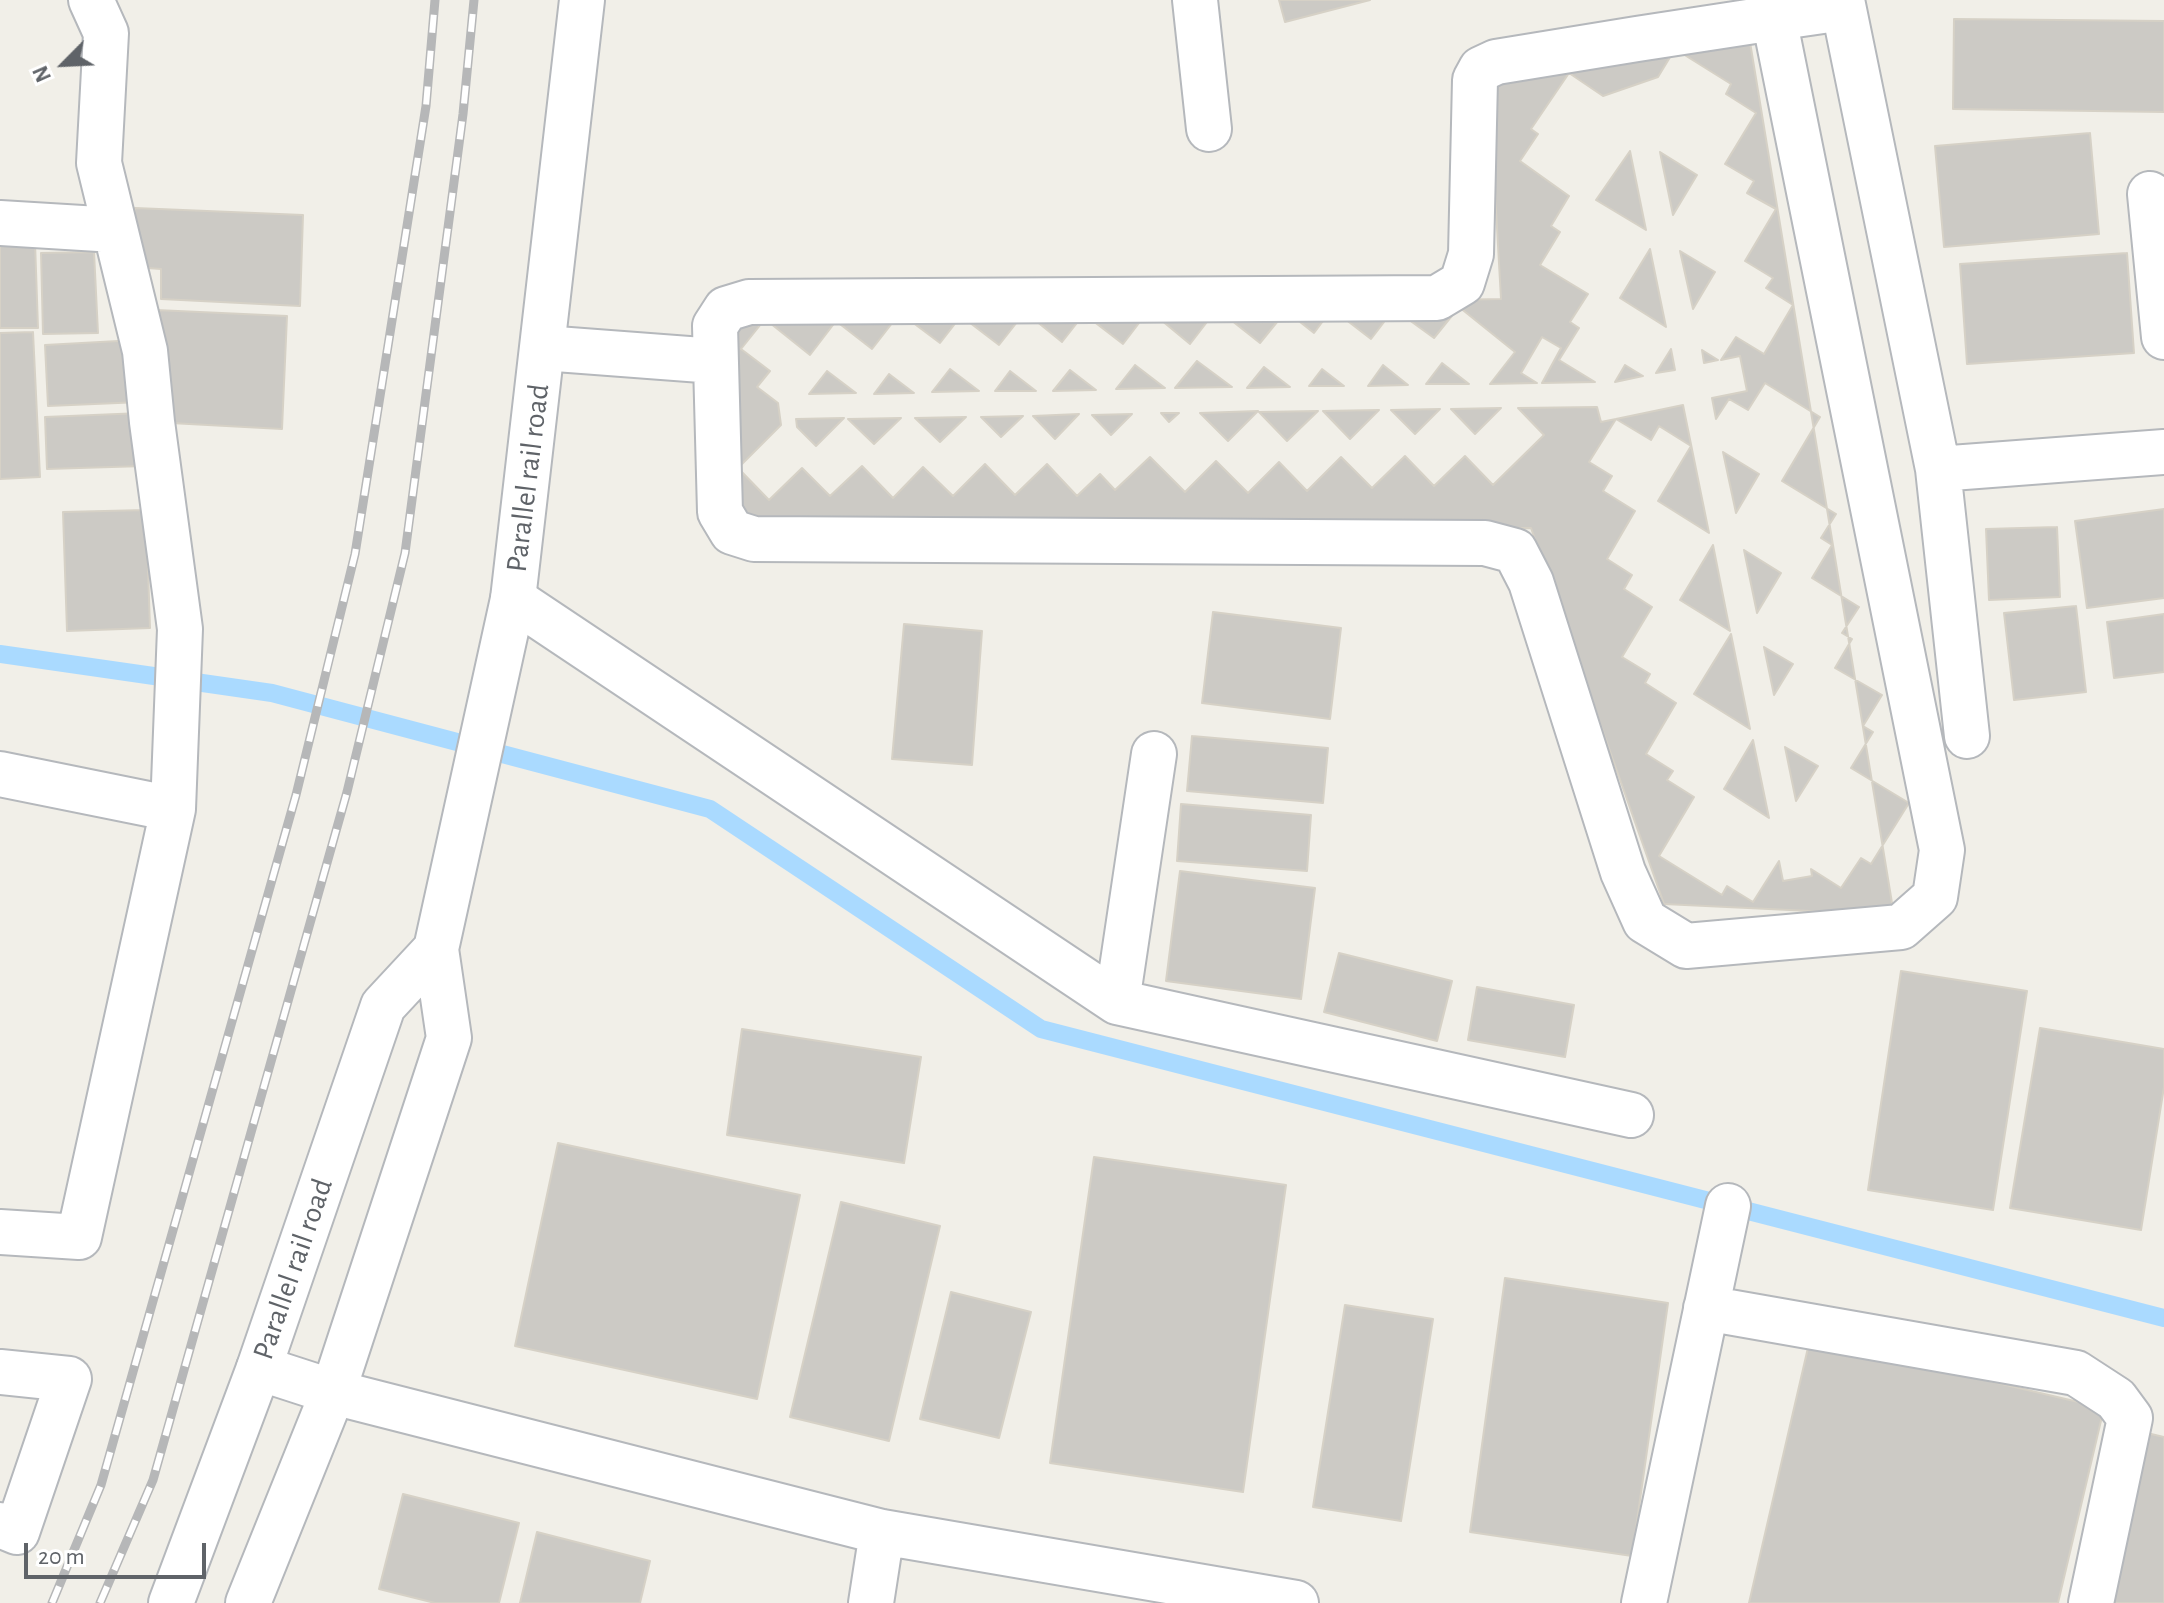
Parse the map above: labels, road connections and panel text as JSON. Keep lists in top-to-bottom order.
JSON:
{
  "streets": {
    "street": ["Parallel rail road"]
  },
  "scale_bar": "20 m",
  "north": "bottom left"
}
